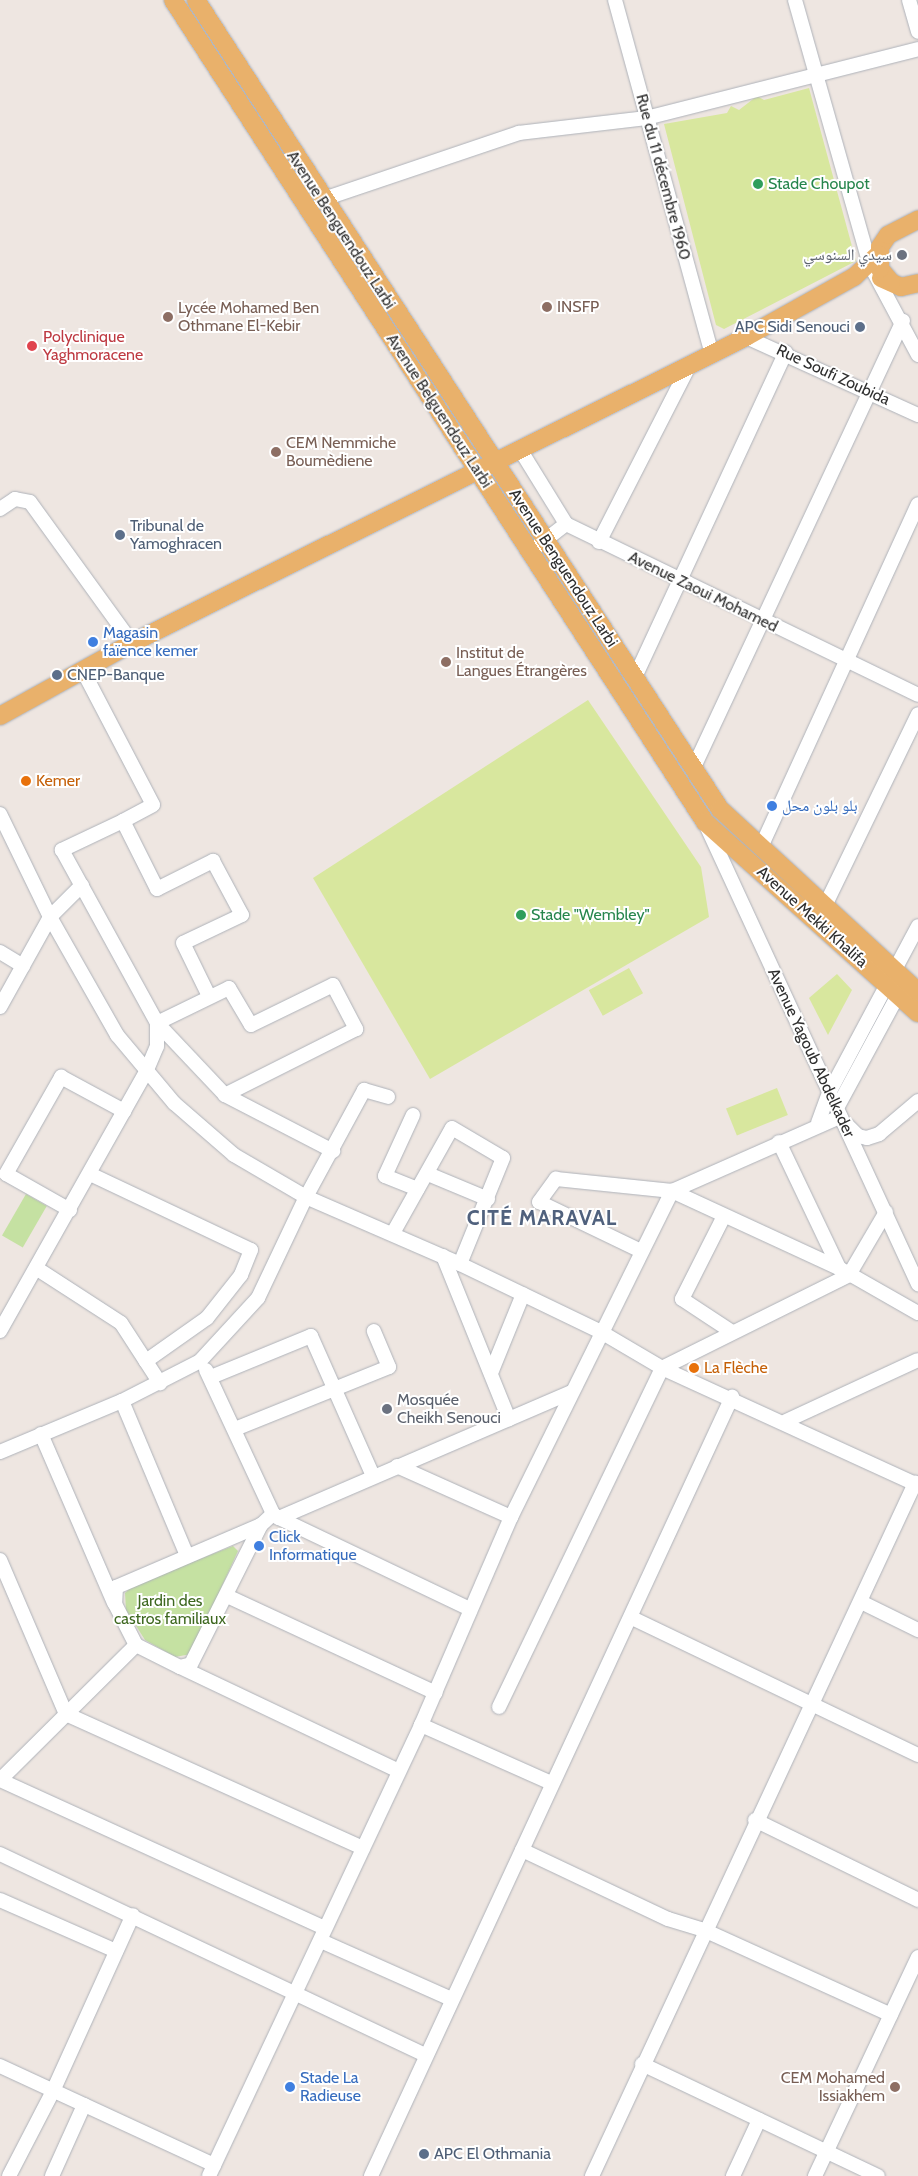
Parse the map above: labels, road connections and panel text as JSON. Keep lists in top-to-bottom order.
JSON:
{
  "streets": {
    "main road": ["Avenue Benguendouz Larbi", "Avenue Belguendouz Larbi", "Avenue Mekki Khalifa"],
    "street": [
      "Rue du 11 décembre 1960",
      "Rue Soufi Zoubida",
      "Avenue Zaoui Mohamed",
      "Avenue Yagoub Abdelkader"
    ]
  },
  "crossings": [
    ["Avenue Benguendouz Larbi", "Avenue Belguendouz Larbi"],
    ["Avenue Benguendouz Larbi", "Avenue Mekki Khalifa"],
    ["Avenue Belguendouz Larbi", "Avenue Mekki Khalifa"],
    ["Avenue Belguendouz Larbi", "Avenue Yagoub Abdelkader"],
    ["Avenue Mekki Khalifa", "Avenue Yagoub Abdelkader"]
  ],
  "districts": ["CITÉ MARAVAL"],
  "parks": ["Jardin des castros familiaux"],
  "places": [
    "Stade Choupot",
    "سيدي السنوسي",
    "INSFP",
    "Lycée Mohamed Ben Othmane El-Kebir",
    "APC Sidi Senouci",
    "Polyclinique Yaghmoracene",
    "CEM Nemmiche Boumèdiene",
    "Tribunal de Yamoghracen",
    "Magasin faïence kemer",
    "Institut de Langues Étrangères",
    "CNEP-Banque",
    "Kemer",
    "بلو بلون محل",
    "Stade \"Wembley\"",
    "La Flèche",
    "Mosquée Cheikh Senouci",
    "Click Informatique",
    "Stade La Radieuse",
    "CEM Mohamed Issiakhem",
    "APC El Othmania"
  ]
}
